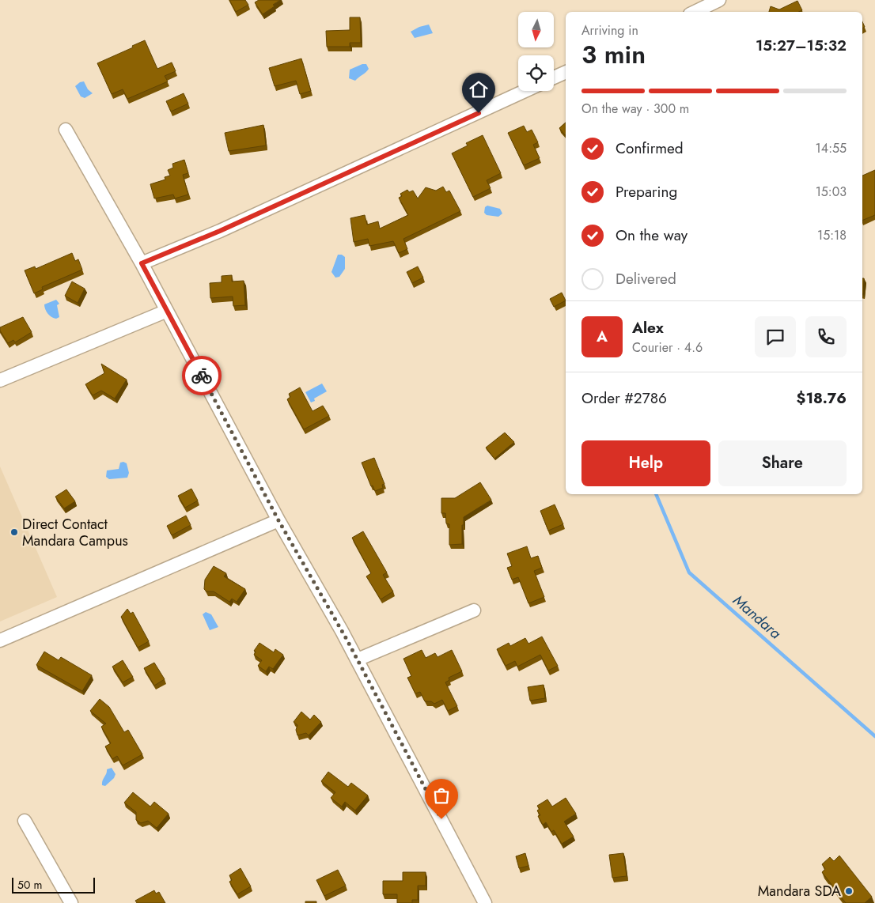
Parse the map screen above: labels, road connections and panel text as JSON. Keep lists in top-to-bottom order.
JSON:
{
  "water": ["Mandara"],
  "places": ["Direct Contact Mandara Campus", "Mandara SDA"],
  "scale_bar": "50 m",
  "north": "bottom",
  "page": {
    "heading": ["3 min", "Arriving in", "15:27–15:32"],
    "panel": [
      "Alex",
      "Courier · 4.6",
      "Order #2786",
      "$18.76"
    ],
    "bar": "On the way · 300 m",
    "list": [
      ["Confirmed", "14:55"],
      ["Preparing", "15:03"],
      ["On the way", "15:18"],
      "Delivered"
    ],
    "round": "A",
    "buttons": ["Help", "Share"],
    "scale": "50 m"
  }
}
